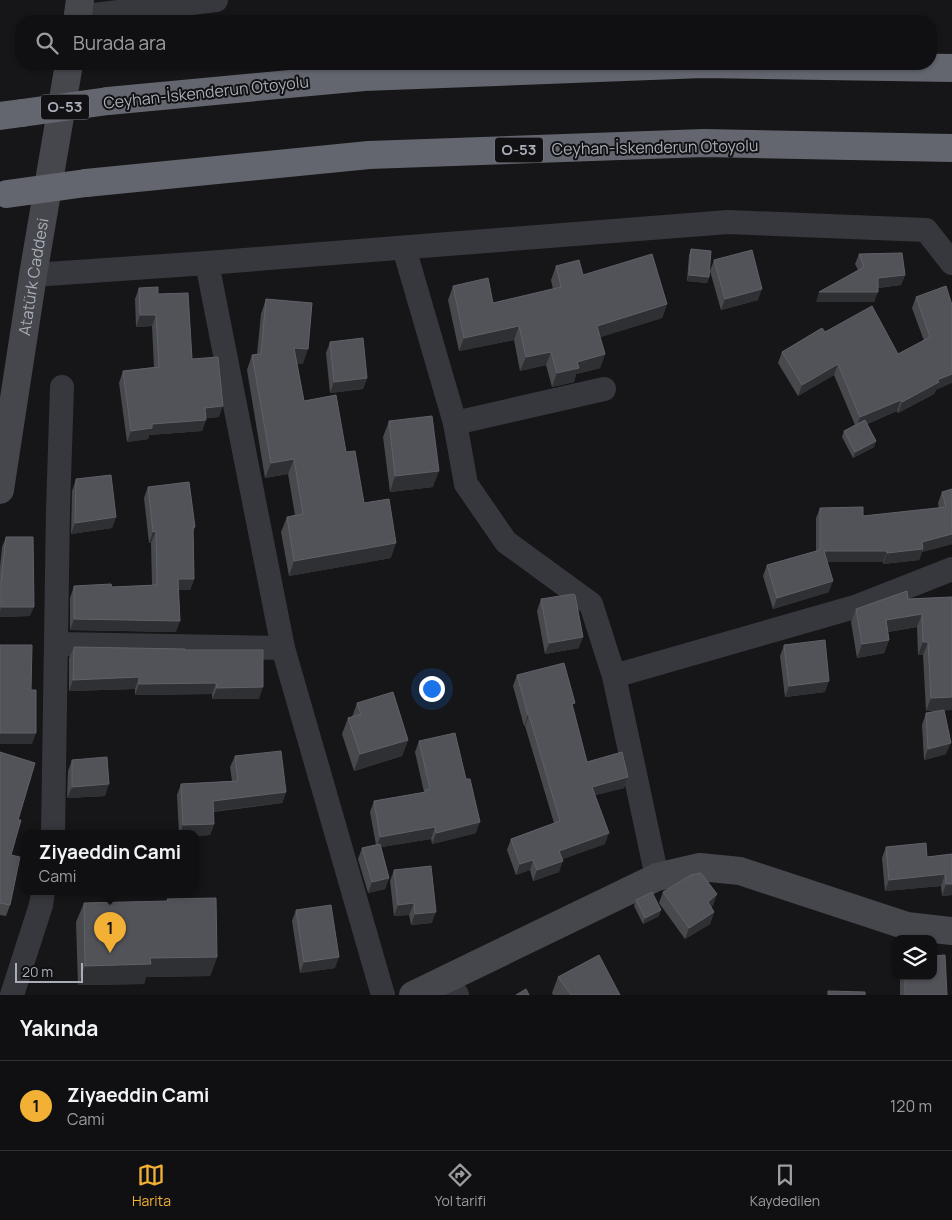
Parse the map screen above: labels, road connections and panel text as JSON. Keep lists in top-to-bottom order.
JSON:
{
  "streets": {
    "highway": ["Ceyhan-İskenderun Otoyolu", "O-53"],
    "street": ["Atatürk Caddesi"]
  },
  "scale_bar": "20 m",
  "page": {
    "search": "Burada ara",
    "popup": ["Ziyaeddin Cami", "Cami"],
    "pins": "1",
    "scale": "20 m",
    "heading": "Yakında",
    "list": [
      {
        "mark": "1",
        "name": "Ziyaeddin Cami",
        "note": "Cami",
        "value": "120 m"
      }
    ],
    "nav": ["Harita", "Yol tarifi", "Kaydedilen"]
  }
}
